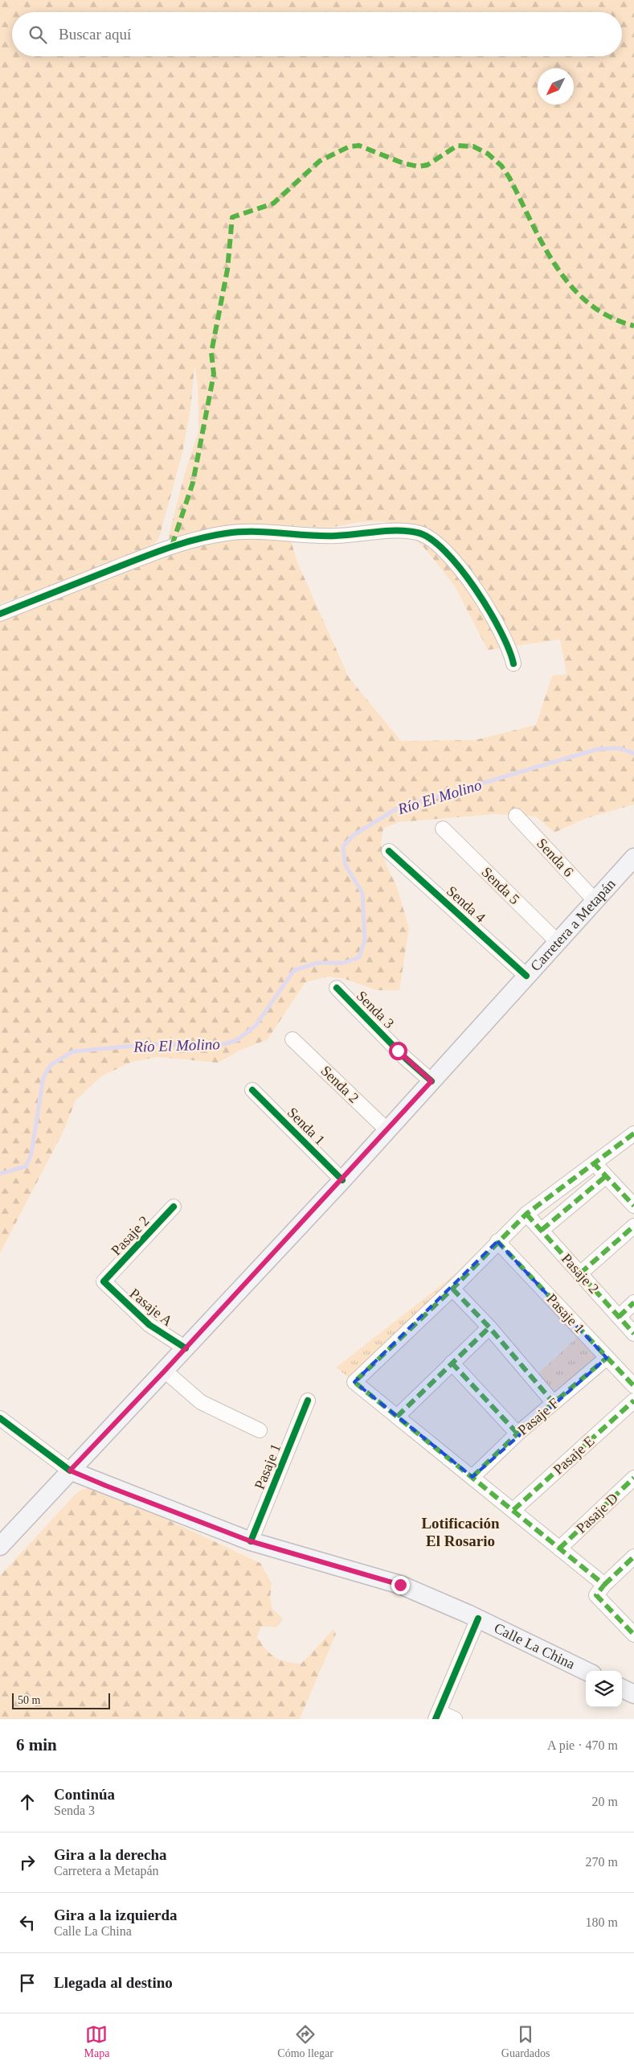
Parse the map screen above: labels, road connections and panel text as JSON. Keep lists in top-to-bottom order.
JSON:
{
  "streets": {
    "main road": ["Carretera a Metapán", "Calle La China"],
    "street": [
      "Senda 6",
      "Senda 5",
      "Senda 4",
      "Senda 3",
      "Senda 2",
      "Senda 1",
      "Pasaje 2",
      "Pasaje A",
      "Pasaje 1",
      "Pasaje F",
      "Pasaje E",
      "Pasaje D"
    ]
  },
  "crossings": [
    ["Senda 6", "Carretera a Metapán"],
    ["Senda 5", "Carretera a Metapán"],
    ["Senda 4", "Carretera a Metapán"],
    ["Carretera a Metapán", "Senda 3"],
    ["Carretera a Metapán", "Senda 2"],
    ["Carretera a Metapán", "Senda 1"],
    ["Carretera a Metapán", "Pasaje A"],
    ["Carretera a Metapán", "Calle La China"],
    ["Pasaje 2", "Pasaje A"],
    ["Pasaje 1", "Pasaje F"],
    ["Pasaje 1", "Calle La China"]
  ],
  "districts": ["Lotificación El Rosario"],
  "water": ["Río El Molino"],
  "scale_bar": "50 m",
  "north": "bottom left",
  "page": {
    "search": "Buscar aquí",
    "scale": "50 m",
    "heading": ["6 min", "A pie · 470 m"],
    "list": [
      ["Continúa", "Senda 3", "20 m"],
      ["Gira a la derecha", "Carretera a Metapán", "270 m"],
      ["Gira a la izquierda", "Calle La China", "180 m"],
      "Llegada al destino"
    ],
    "nav": ["Mapa", "Cómo llegar", "Guardados"]
  }
}
